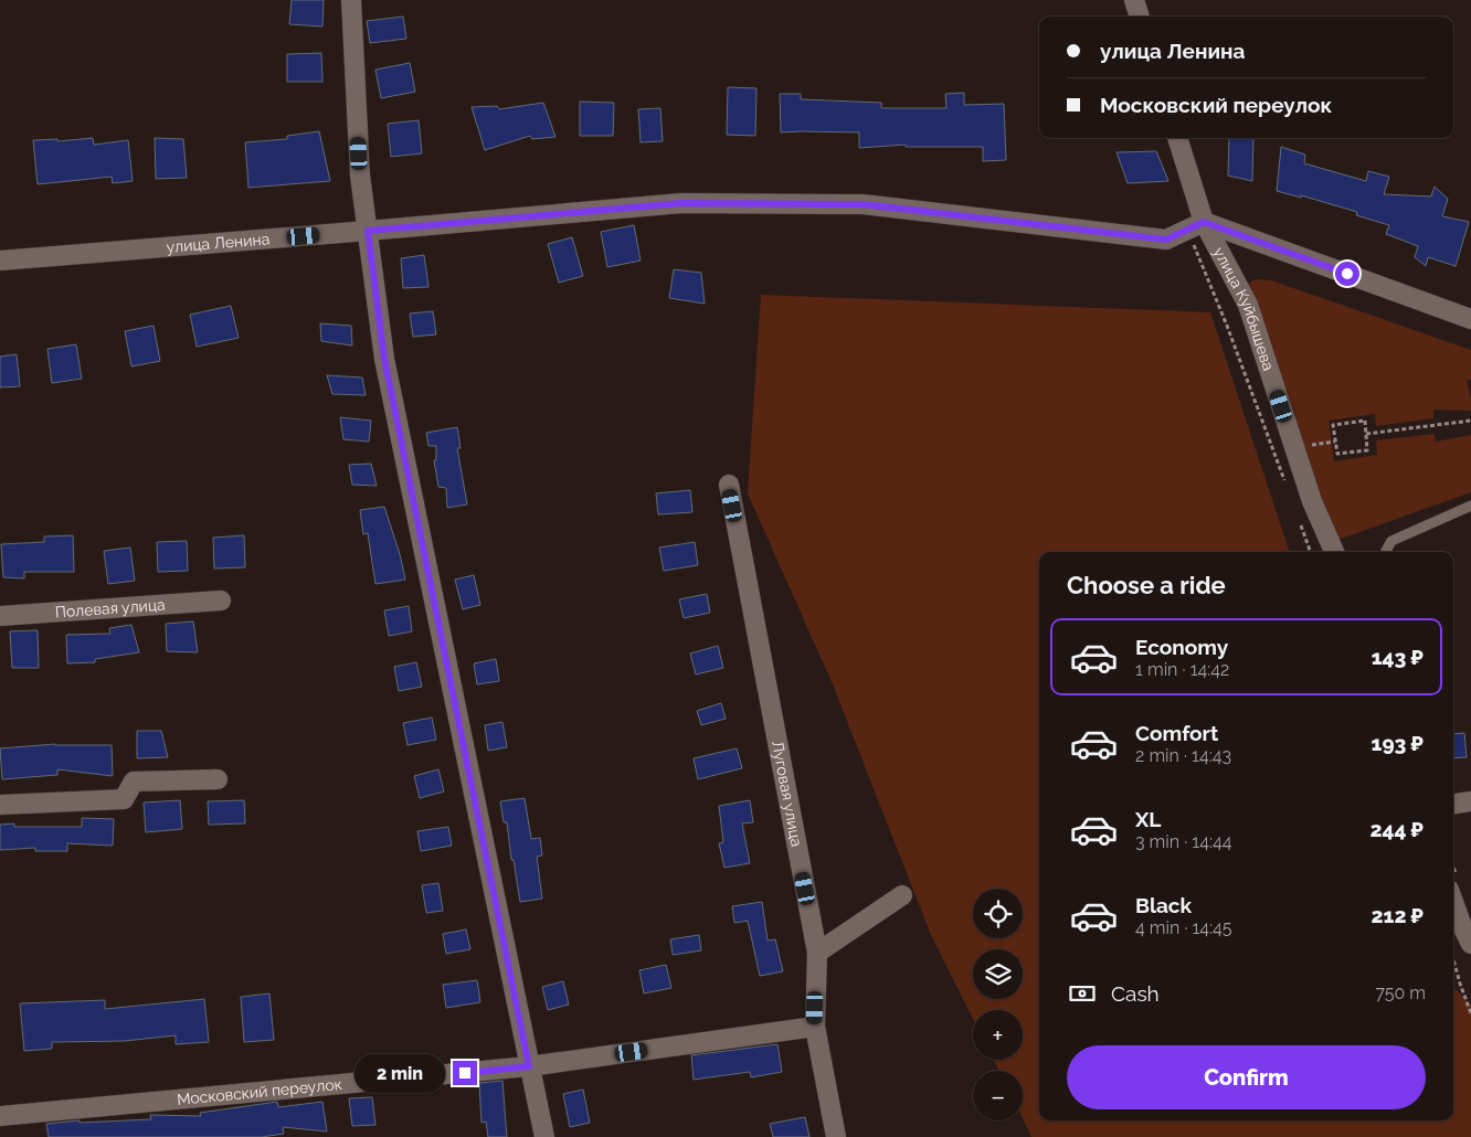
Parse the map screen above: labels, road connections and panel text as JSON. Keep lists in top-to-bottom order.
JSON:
{
  "streets": {
    "street": [
      "улица Ленина",
      "улица Куйбышева",
      "Полевая улица",
      "Луговая улица",
      "Московский переулок"
    ]
  },
  "crossings": [
    ["улица Ленина", "улица Куйбышева"],
    ["Луговая улица", "Московский переулок"]
  ],
  "page": {
    "banner": ["улица Ленина", "Московский переулок"],
    "heading": "Choose a ride",
    "list": [
      {
        "name": "Economy",
        "note": "1 min · 14:42",
        "value": "143 ₽"
      },
      {
        "name": "Comfort",
        "note": "2 min · 14:43",
        "value": "193 ₽"
      },
      {
        "name": "XL",
        "note": "3 min · 14:44",
        "value": "244 ₽"
      },
      {
        "name": "Black",
        "note": "4 min · 14:45",
        "value": "212 ₽"
      }
    ],
    "map_buttons": ["+", "−"],
    "pay": ["Cash", "750 m"],
    "buttons": "Confirm",
    "bubble": "2 min"
  }
}
